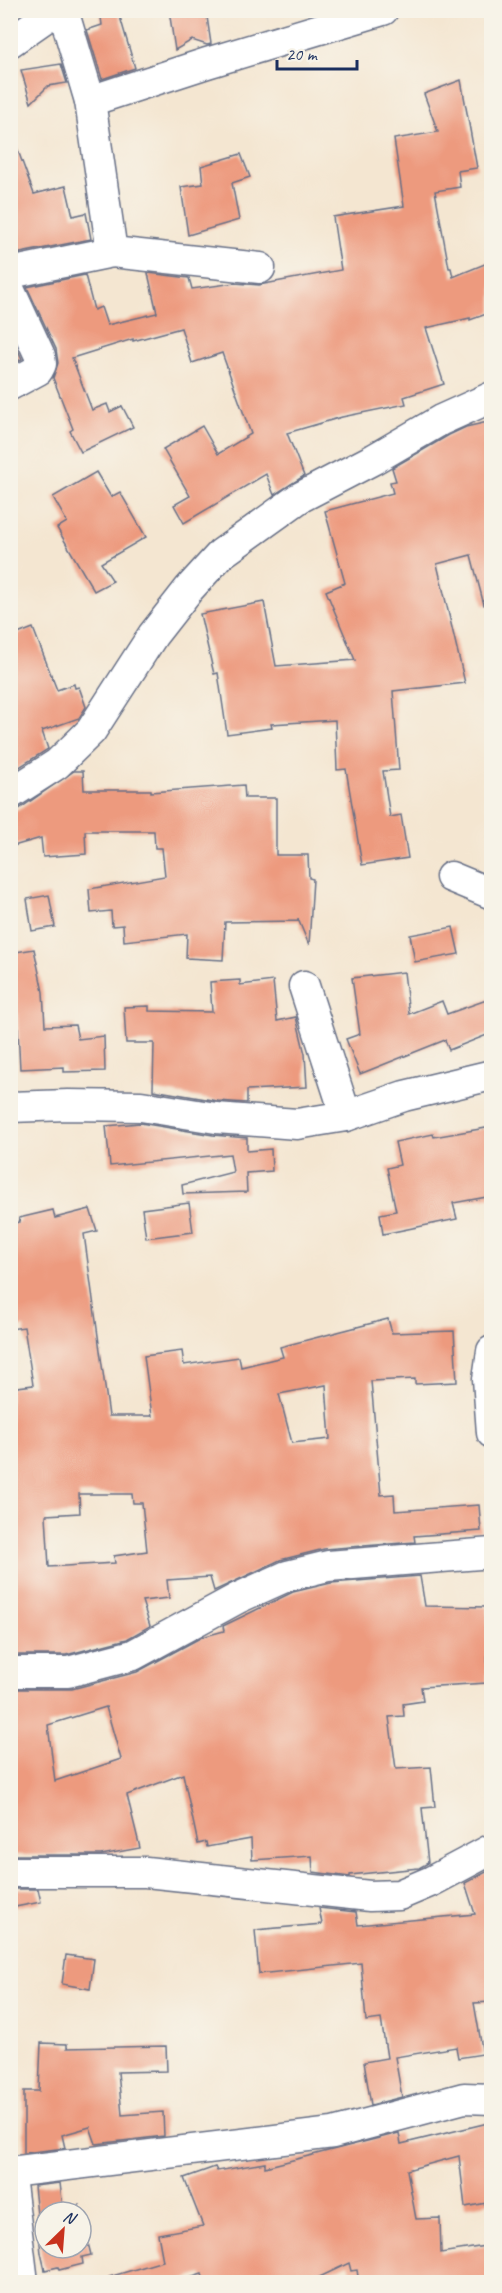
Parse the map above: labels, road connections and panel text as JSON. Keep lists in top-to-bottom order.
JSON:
{
  "scale_bar": "20 m",
  "north": "top right"
}
